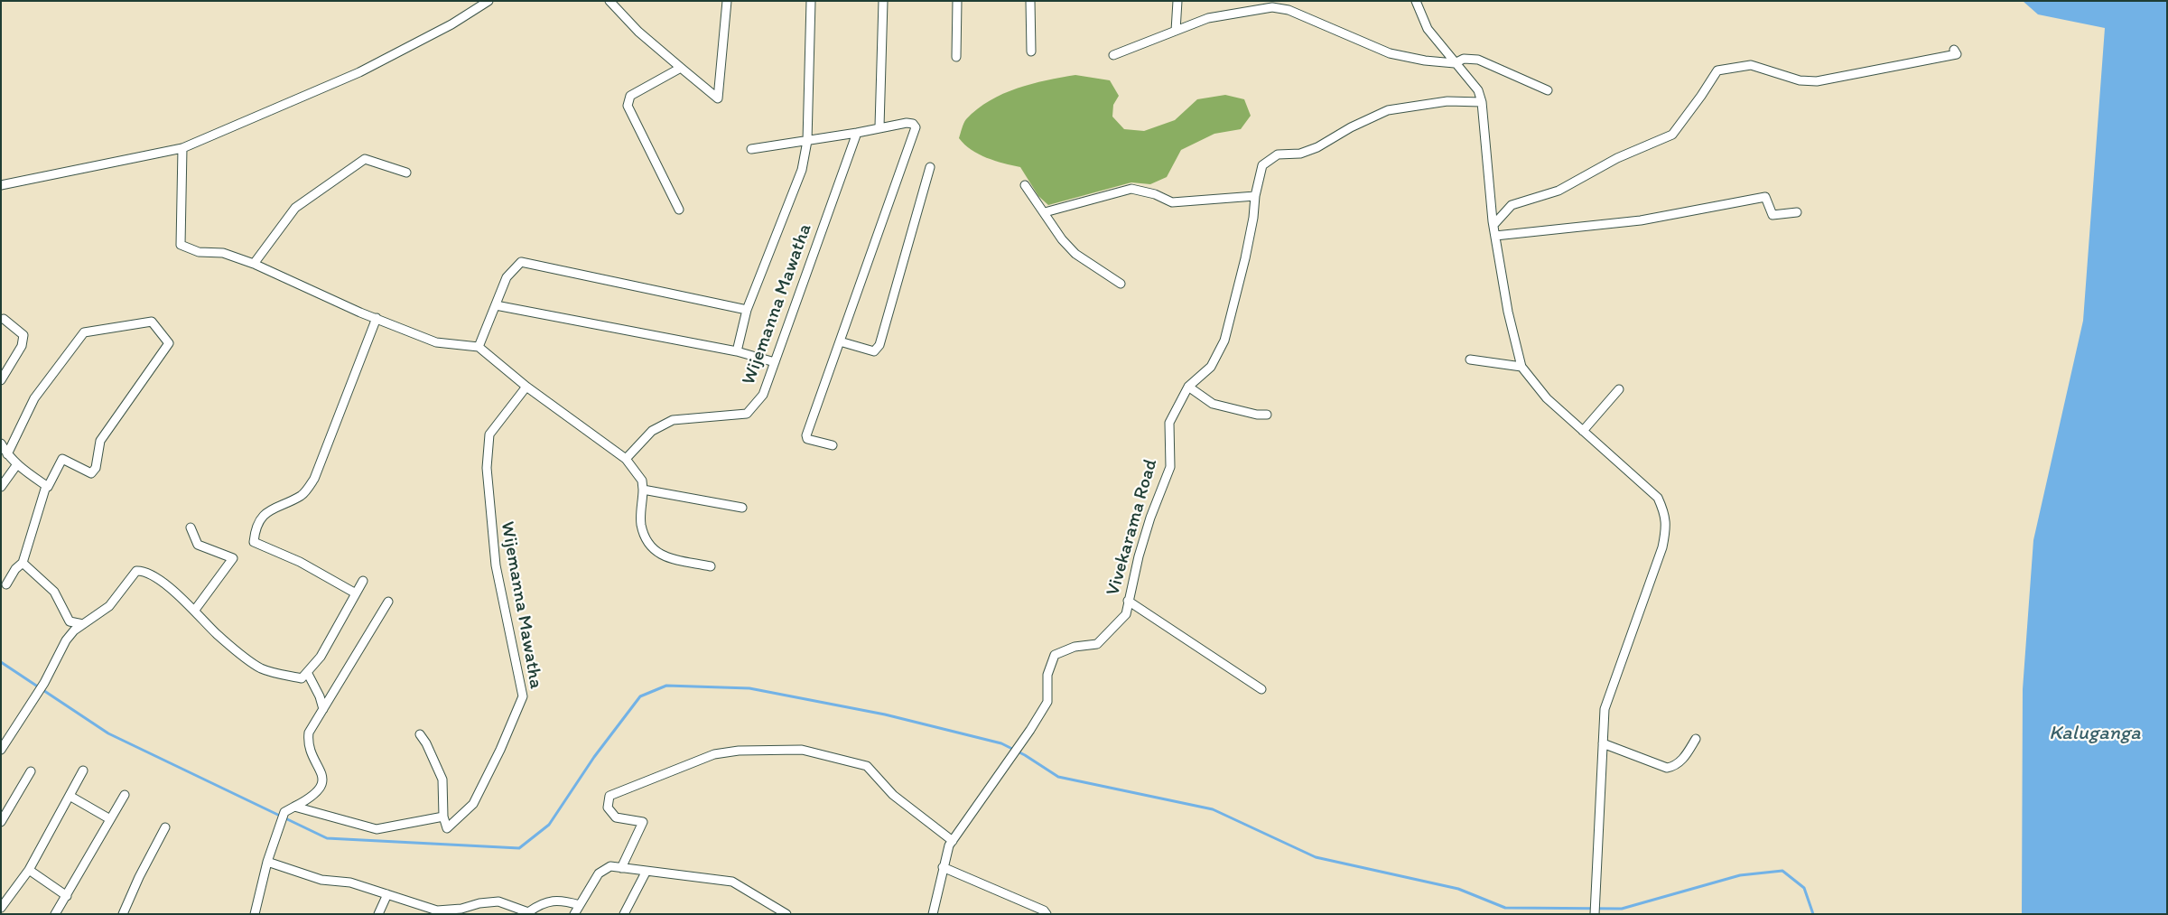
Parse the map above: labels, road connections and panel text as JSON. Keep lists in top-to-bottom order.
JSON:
{
  "streets": {
    "street": ["Wijemanna Mawatha", "Vivekarama Road"]
  },
  "water": ["Kaluganga"]
}
